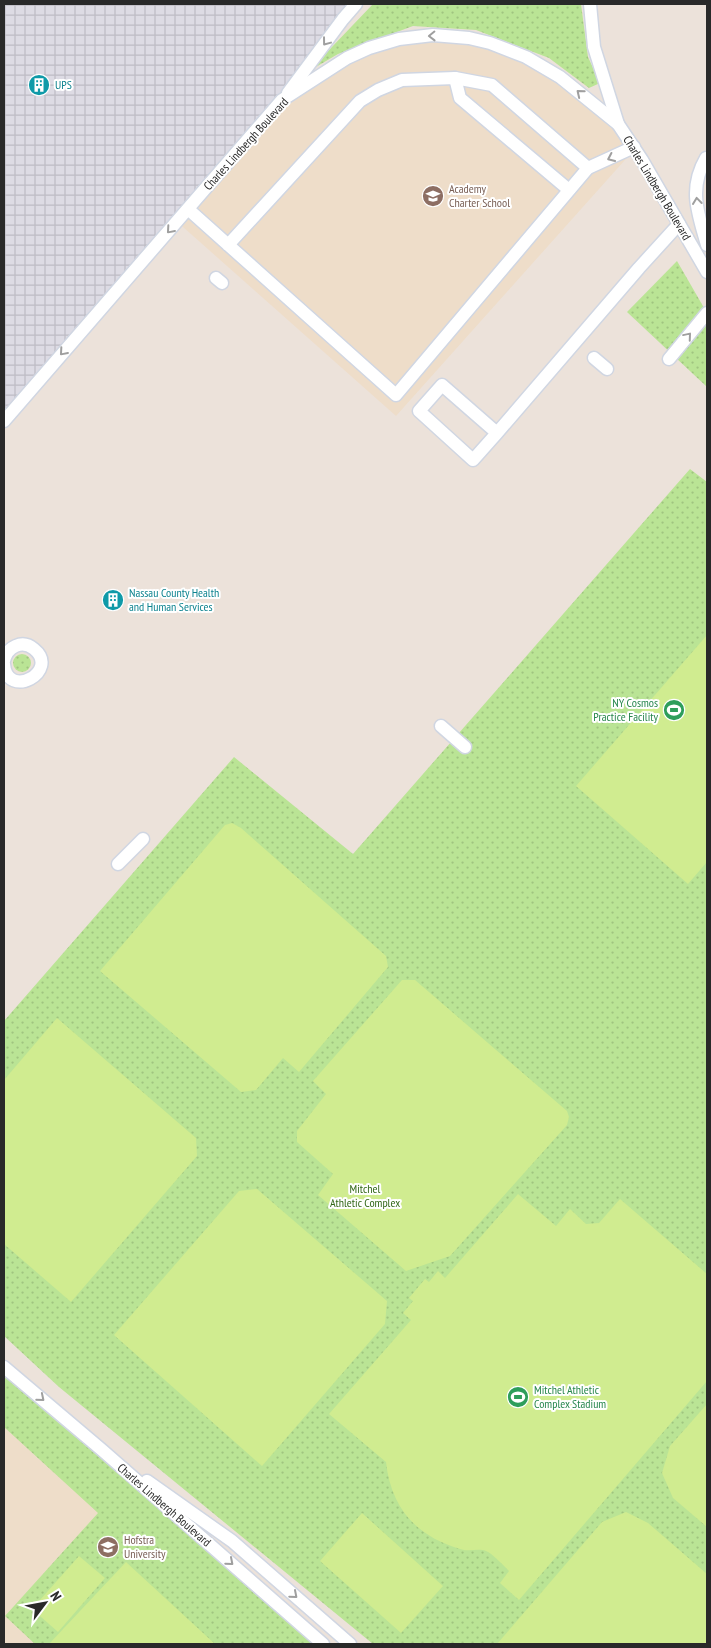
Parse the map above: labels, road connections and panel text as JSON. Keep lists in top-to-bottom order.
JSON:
{
  "streets": {
    "street": ["Charles Lindbergh Boulevard"]
  },
  "parks": ["Mitchel Athletic Complex"],
  "places": {
    "building": ["UPS", "Nassau County Health and Human Services"],
    "school or university": ["Academy Charter School", "Hofstra University"],
    "sports": ["NY Cosmos Practice Facility", "Mitchel Athletic Complex Stadium"]
  },
  "north": "top right"
}
